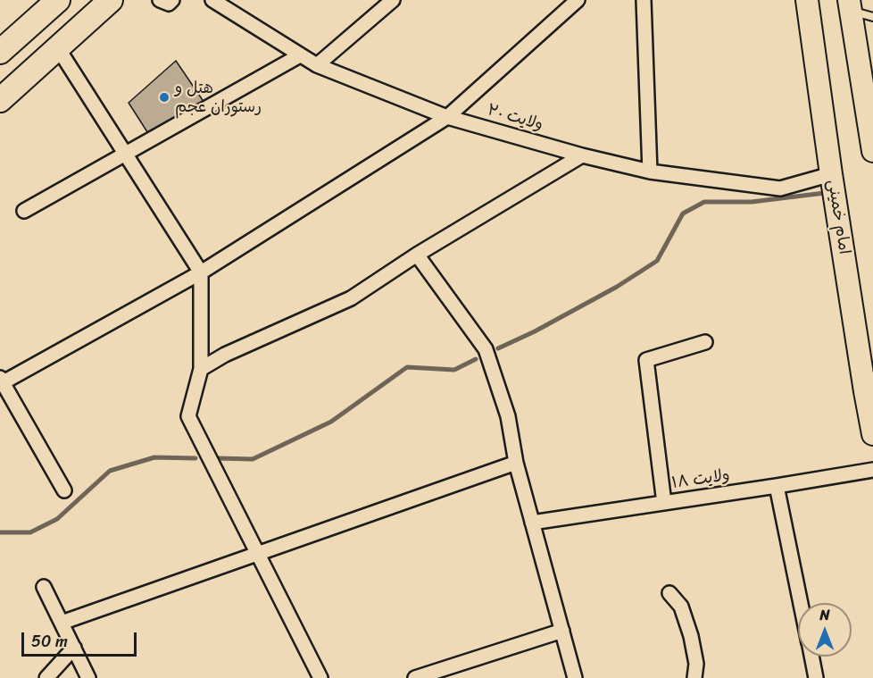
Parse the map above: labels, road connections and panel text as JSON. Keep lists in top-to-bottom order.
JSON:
{
  "streets": {
    "main road": ["امام خمینی"],
    "street": ["ولایت ۲۰", "ولایت ۱۸"]
  },
  "crossings": [
    ["ولایت ۲۰", "امام خمینی"]
  ],
  "places": ["هتل و رستوران عجم"],
  "scale_bar": "50 m",
  "north": "top"
}
